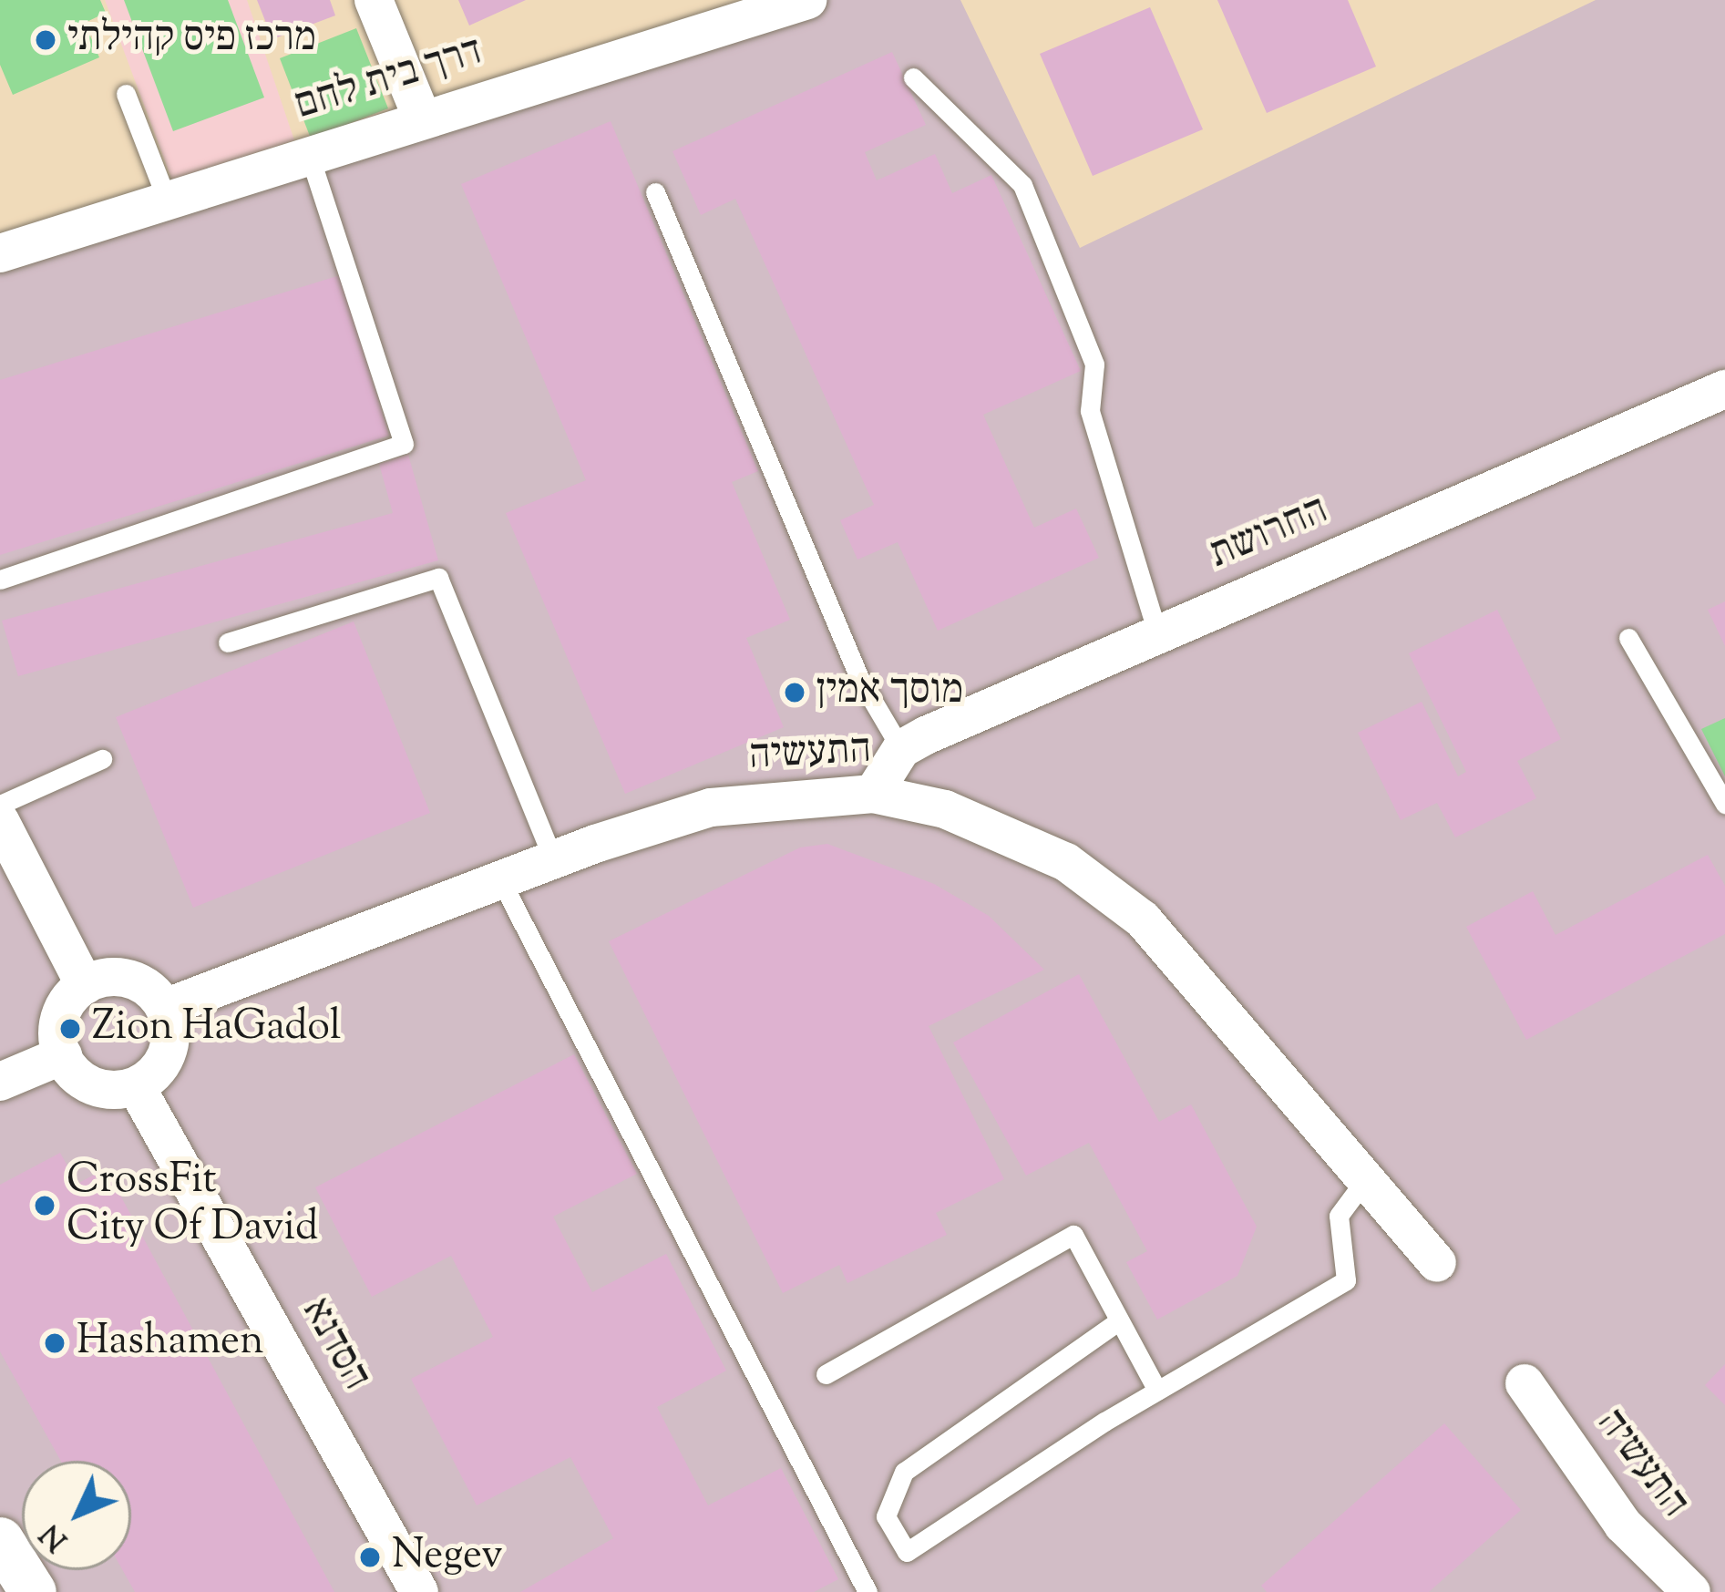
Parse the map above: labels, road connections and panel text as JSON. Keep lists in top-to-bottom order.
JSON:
{
  "streets": {
    "street": [
      "דרך בית לחם",
      "החרושת",
      "התעשיה",
      "הסדנא"
    ]
  },
  "crossings": [
    ["התעשיה", "הסדנא"]
  ],
  "places": [
    "מרכז פיס קהילתי",
    "מוסך אמין",
    "Zion HaGadol",
    "CrossFit City Of David",
    "Hashamen",
    "Negev"
  ],
  "north": "bottom left"
}
